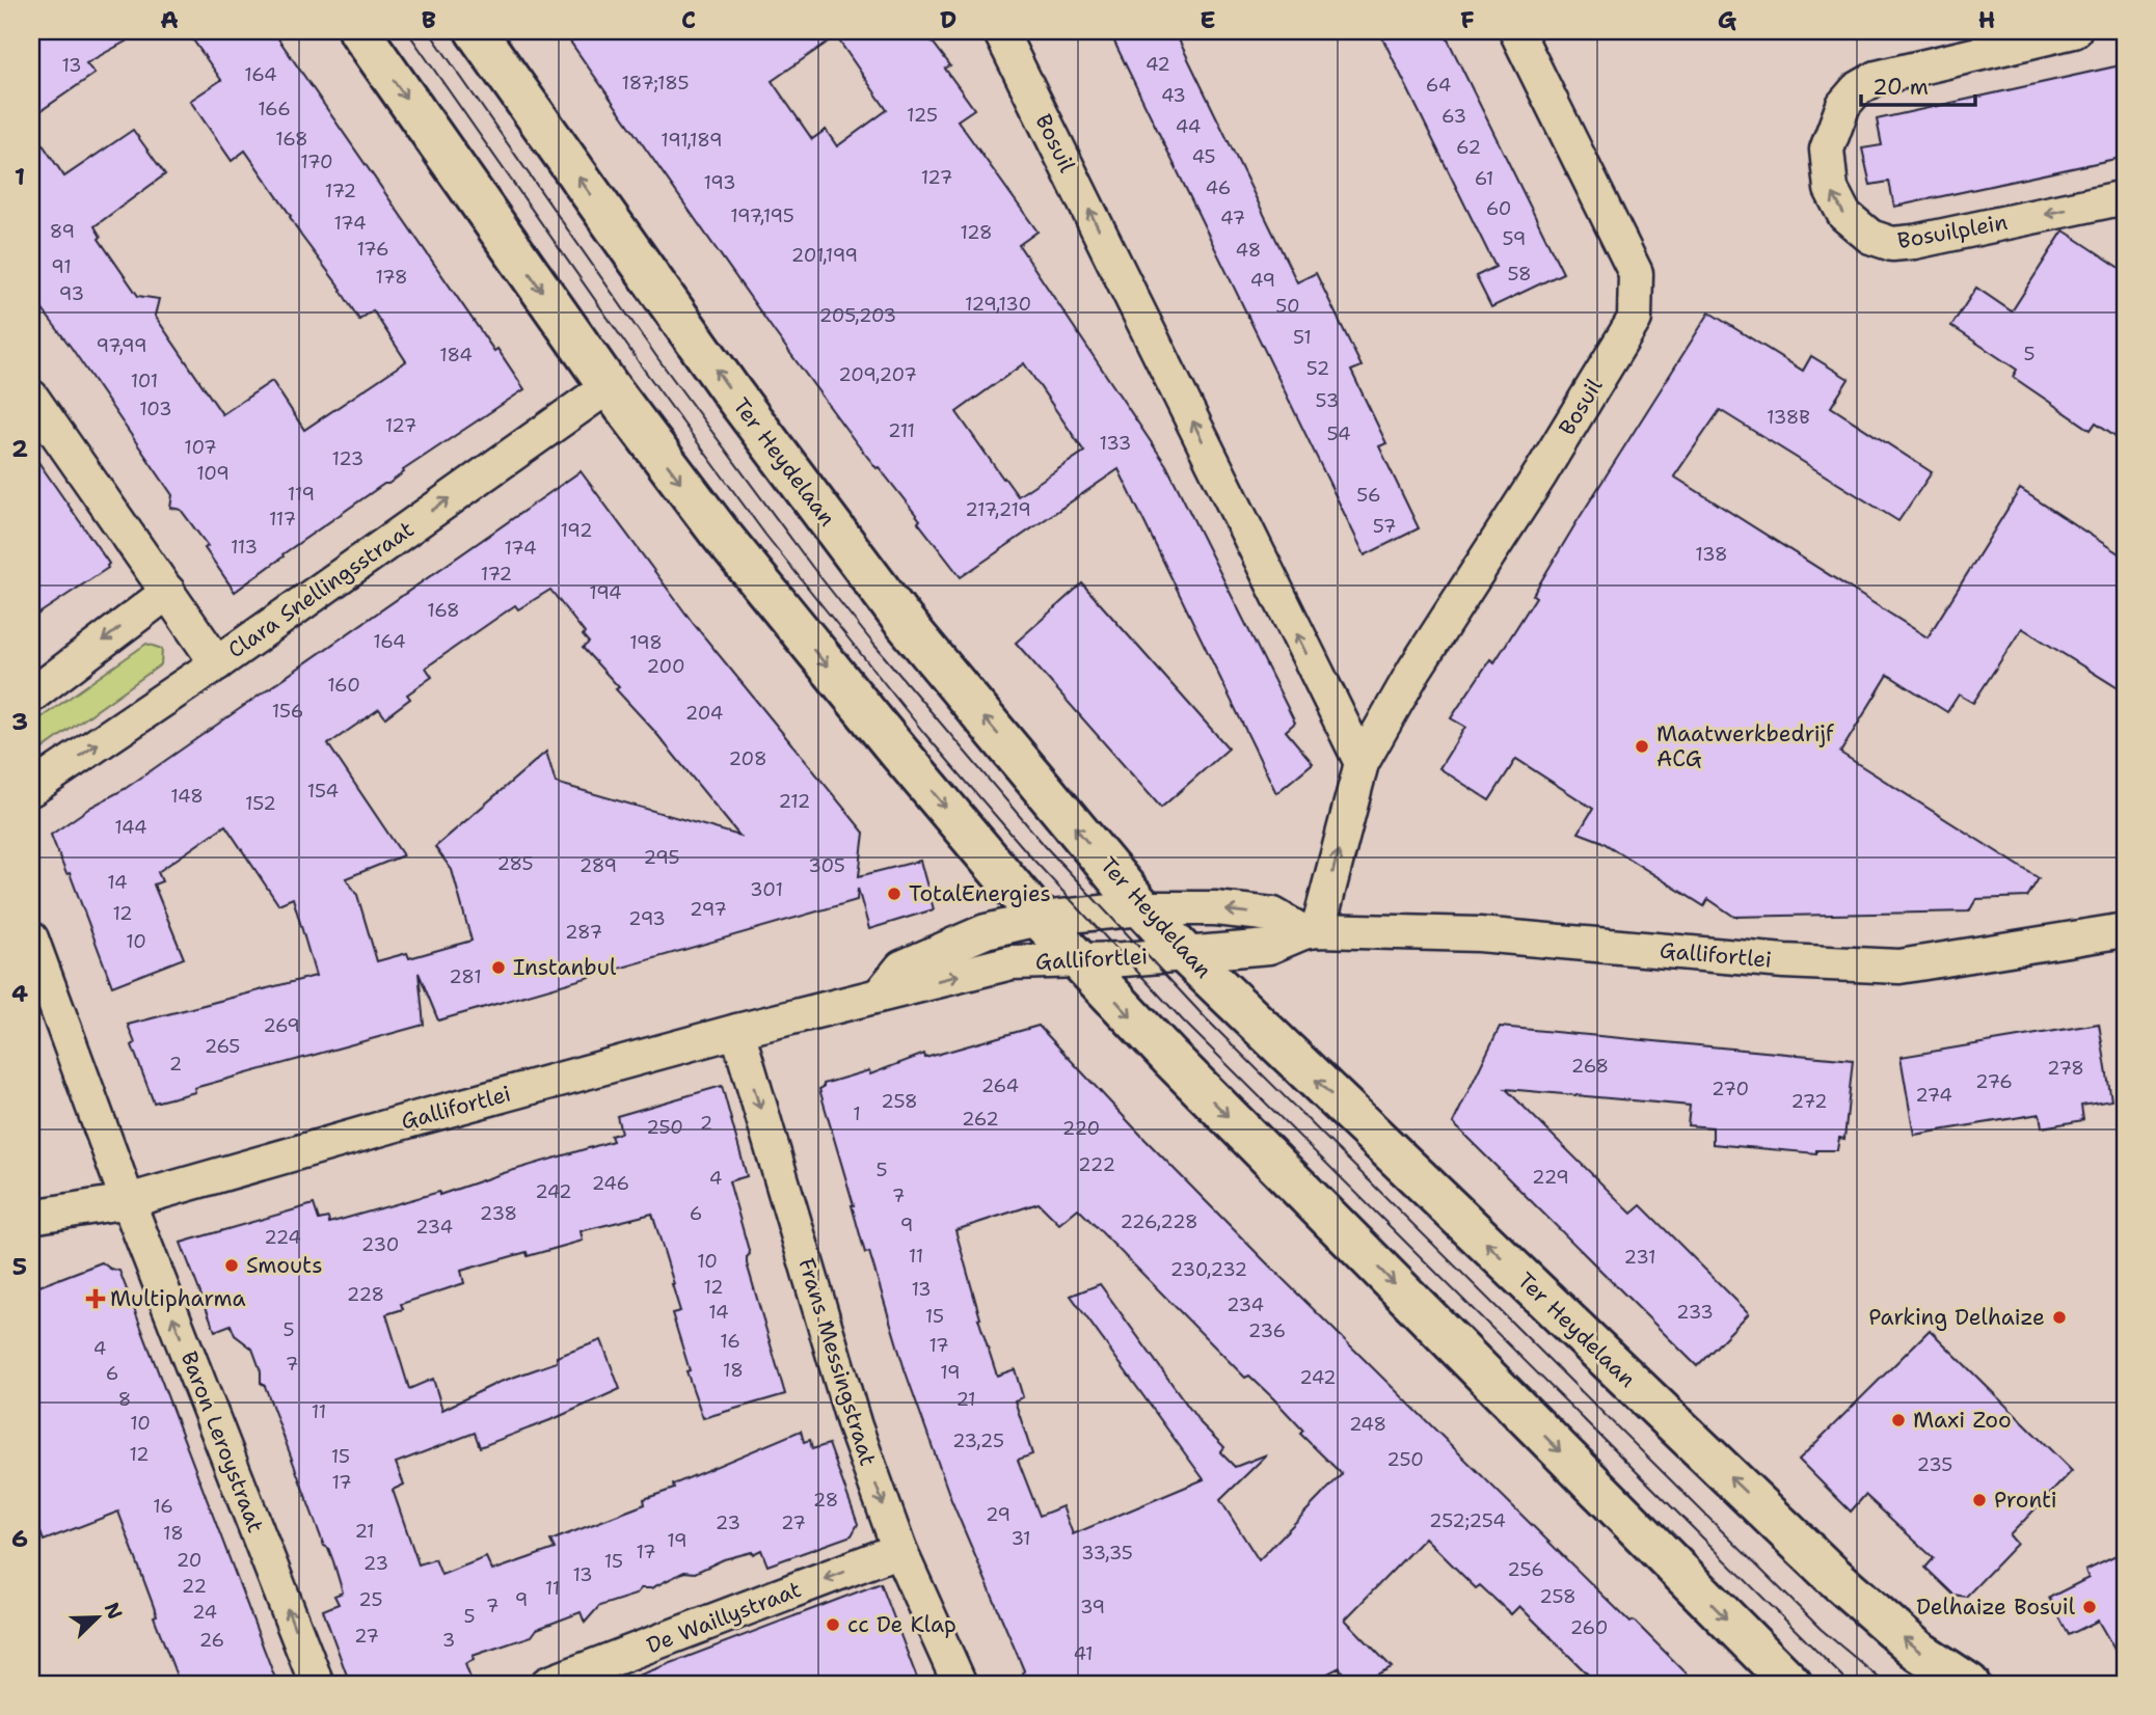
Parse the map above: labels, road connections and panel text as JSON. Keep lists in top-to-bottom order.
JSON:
{
  "streets": {
    "street": [
      "Bosuil",
      "Bosuilplein",
      "Ter Heydelaan",
      "Clara Snellingsstraat",
      "Gallifortlei",
      "Frans Messingstraat",
      "Baron Leroystraat",
      "De Waillystraat"
    ]
  },
  "crossings": [
    ["Bosuil", "Gallifortlei"],
    ["Ter Heydelaan", "Gallifortlei"],
    ["Gallifortlei", "Frans Messingstraat"],
    ["Gallifortlei", "Baron Leroystraat"],
    ["Frans Messingstraat", "De Waillystraat"]
  ],
  "one_way": [
    "Bosuil",
    "Clara Snellingsstraat",
    "Frans Messingstraat",
    "Baron Leroystraat",
    "De Waillystraat"
  ],
  "places": {
    "other": [
      "Maatwerkbedrijf ACG",
      "TotalEnergies",
      "Instanbul",
      "Smouts",
      "Parking Delhaize",
      "Maxi Zoo",
      "Pronti",
      "Delhaize Bosuil",
      "cc De Klap"
    ],
    "health": ["Multipharma"]
  },
  "house_numbers": [
    "42",
    "13",
    "164",
    "187;185",
    "64",
    "43",
    "166",
    "125",
    "63",
    "44",
    "168",
    "191,189",
    "62",
    "45",
    "170",
    "127",
    "61",
    "193",
    "46",
    "172",
    "60",
    "197,195",
    "47",
    "174",
    "89",
    "128",
    "59",
    "176",
    "48",
    "201,199",
    "91",
    "58",
    "178",
    "49",
    "93",
    "129,130",
    "50",
    "205,203",
    "51",
    "97,99",
    "5",
    "184",
    "52",
    "209,207",
    "101",
    "53",
    "103",
    "138B",
    "127",
    "211",
    "54",
    "133",
    "107",
    "123",
    "109",
    "119",
    "56",
    "217,219",
    "117",
    "57",
    "192",
    "113",
    "174",
    "138",
    "172",
    "194",
    "168",
    "164",
    "198",
    "200",
    "160",
    "156",
    "204",
    "208",
    "154",
    "148",
    "212",
    "152",
    "144",
    "295",
    "285",
    "289",
    "305",
    "14",
    "301",
    "297",
    "12",
    "293",
    "287",
    "10",
    "281",
    "269",
    "265",
    "2",
    "268",
    "278",
    "276",
    "264",
    "270",
    "274",
    "258",
    "272",
    "1",
    "262",
    "2",
    "250",
    "220",
    "222",
    "5",
    "229",
    "4",
    "246",
    "242",
    "7",
    "238",
    "6",
    "226,228",
    "9",
    "234",
    "224",
    "230",
    "11",
    "231",
    "10",
    "230,232",
    "12",
    "13",
    "228",
    "234",
    "14",
    "233",
    "15",
    "5",
    "236",
    "16",
    "17",
    "4",
    "7",
    "18",
    "19",
    "6",
    "242",
    "8",
    "21",
    "11",
    "10",
    "248",
    "23,25",
    "12",
    "15",
    "250",
    "235",
    "17",
    "28",
    "16",
    "29",
    "252;254",
    "23",
    "27",
    "21",
    "18",
    "31",
    "19",
    "17",
    "33,35",
    "20",
    "15",
    "23",
    "256",
    "13",
    "22",
    "11",
    "258",
    "25",
    "9",
    "7",
    "39",
    "24",
    "5",
    "260",
    "27",
    "26",
    "3",
    "41"
  ],
  "scale_bar": "20 m",
  "north": "top right",
  "grid": {
    "columns": [
      "A",
      "B",
      "C",
      "D",
      "E",
      "F",
      "G",
      "H"
    ],
    "rows": [
      "1",
      "2",
      "3",
      "4",
      "5",
      "6"
    ]
  }
}
